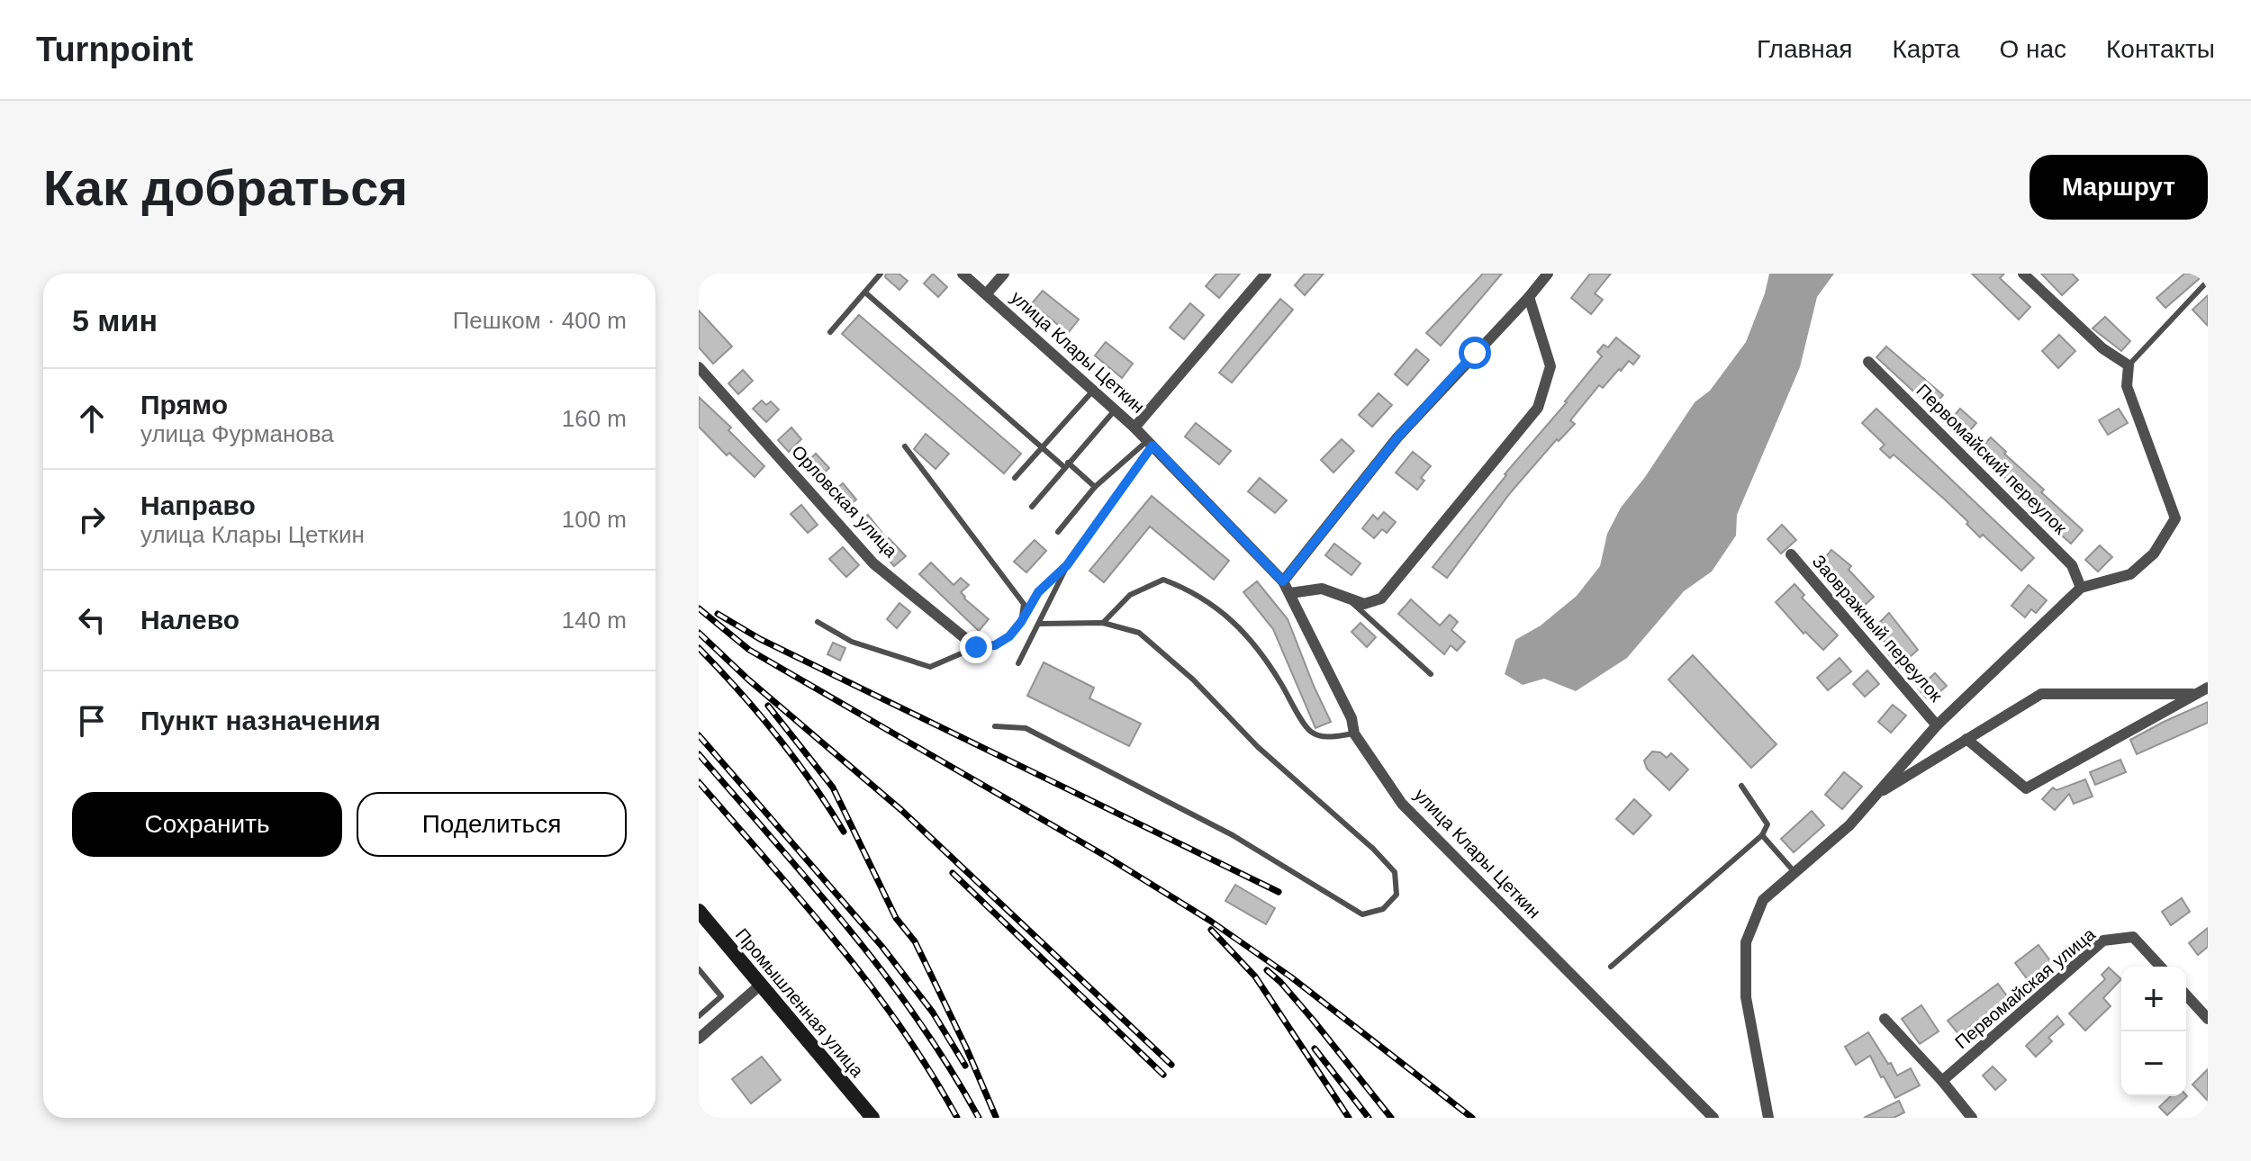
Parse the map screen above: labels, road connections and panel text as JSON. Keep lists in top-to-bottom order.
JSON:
{
  "streets": {
    "street": [
      "улица Клары Цеткин",
      "Первомайский переулок",
      "Орловская улица",
      "Заовражный переулок",
      "Первомайская улица",
      "Промышленная улица"
    ]
  },
  "page": {
    "header": "Turnpoint",
    "nav": [
      "Главная",
      "Карта",
      "О нас",
      "Контакты"
    ],
    "buttons": [
      "Маршрут",
      ["Сохранить", "Поделиться"]
    ],
    "title": "Как добраться",
    "heading": ["5 мин", "Пешком · 400 m"],
    "list": [
      ["Прямо", "улица Фурманова", "160 m"],
      ["Направо", "улица Клары Цеткин", "100 m"],
      ["Налево", "140 m"],
      "Пункт назначения"
    ],
    "map_buttons": ["+", "−"]
  }
}
